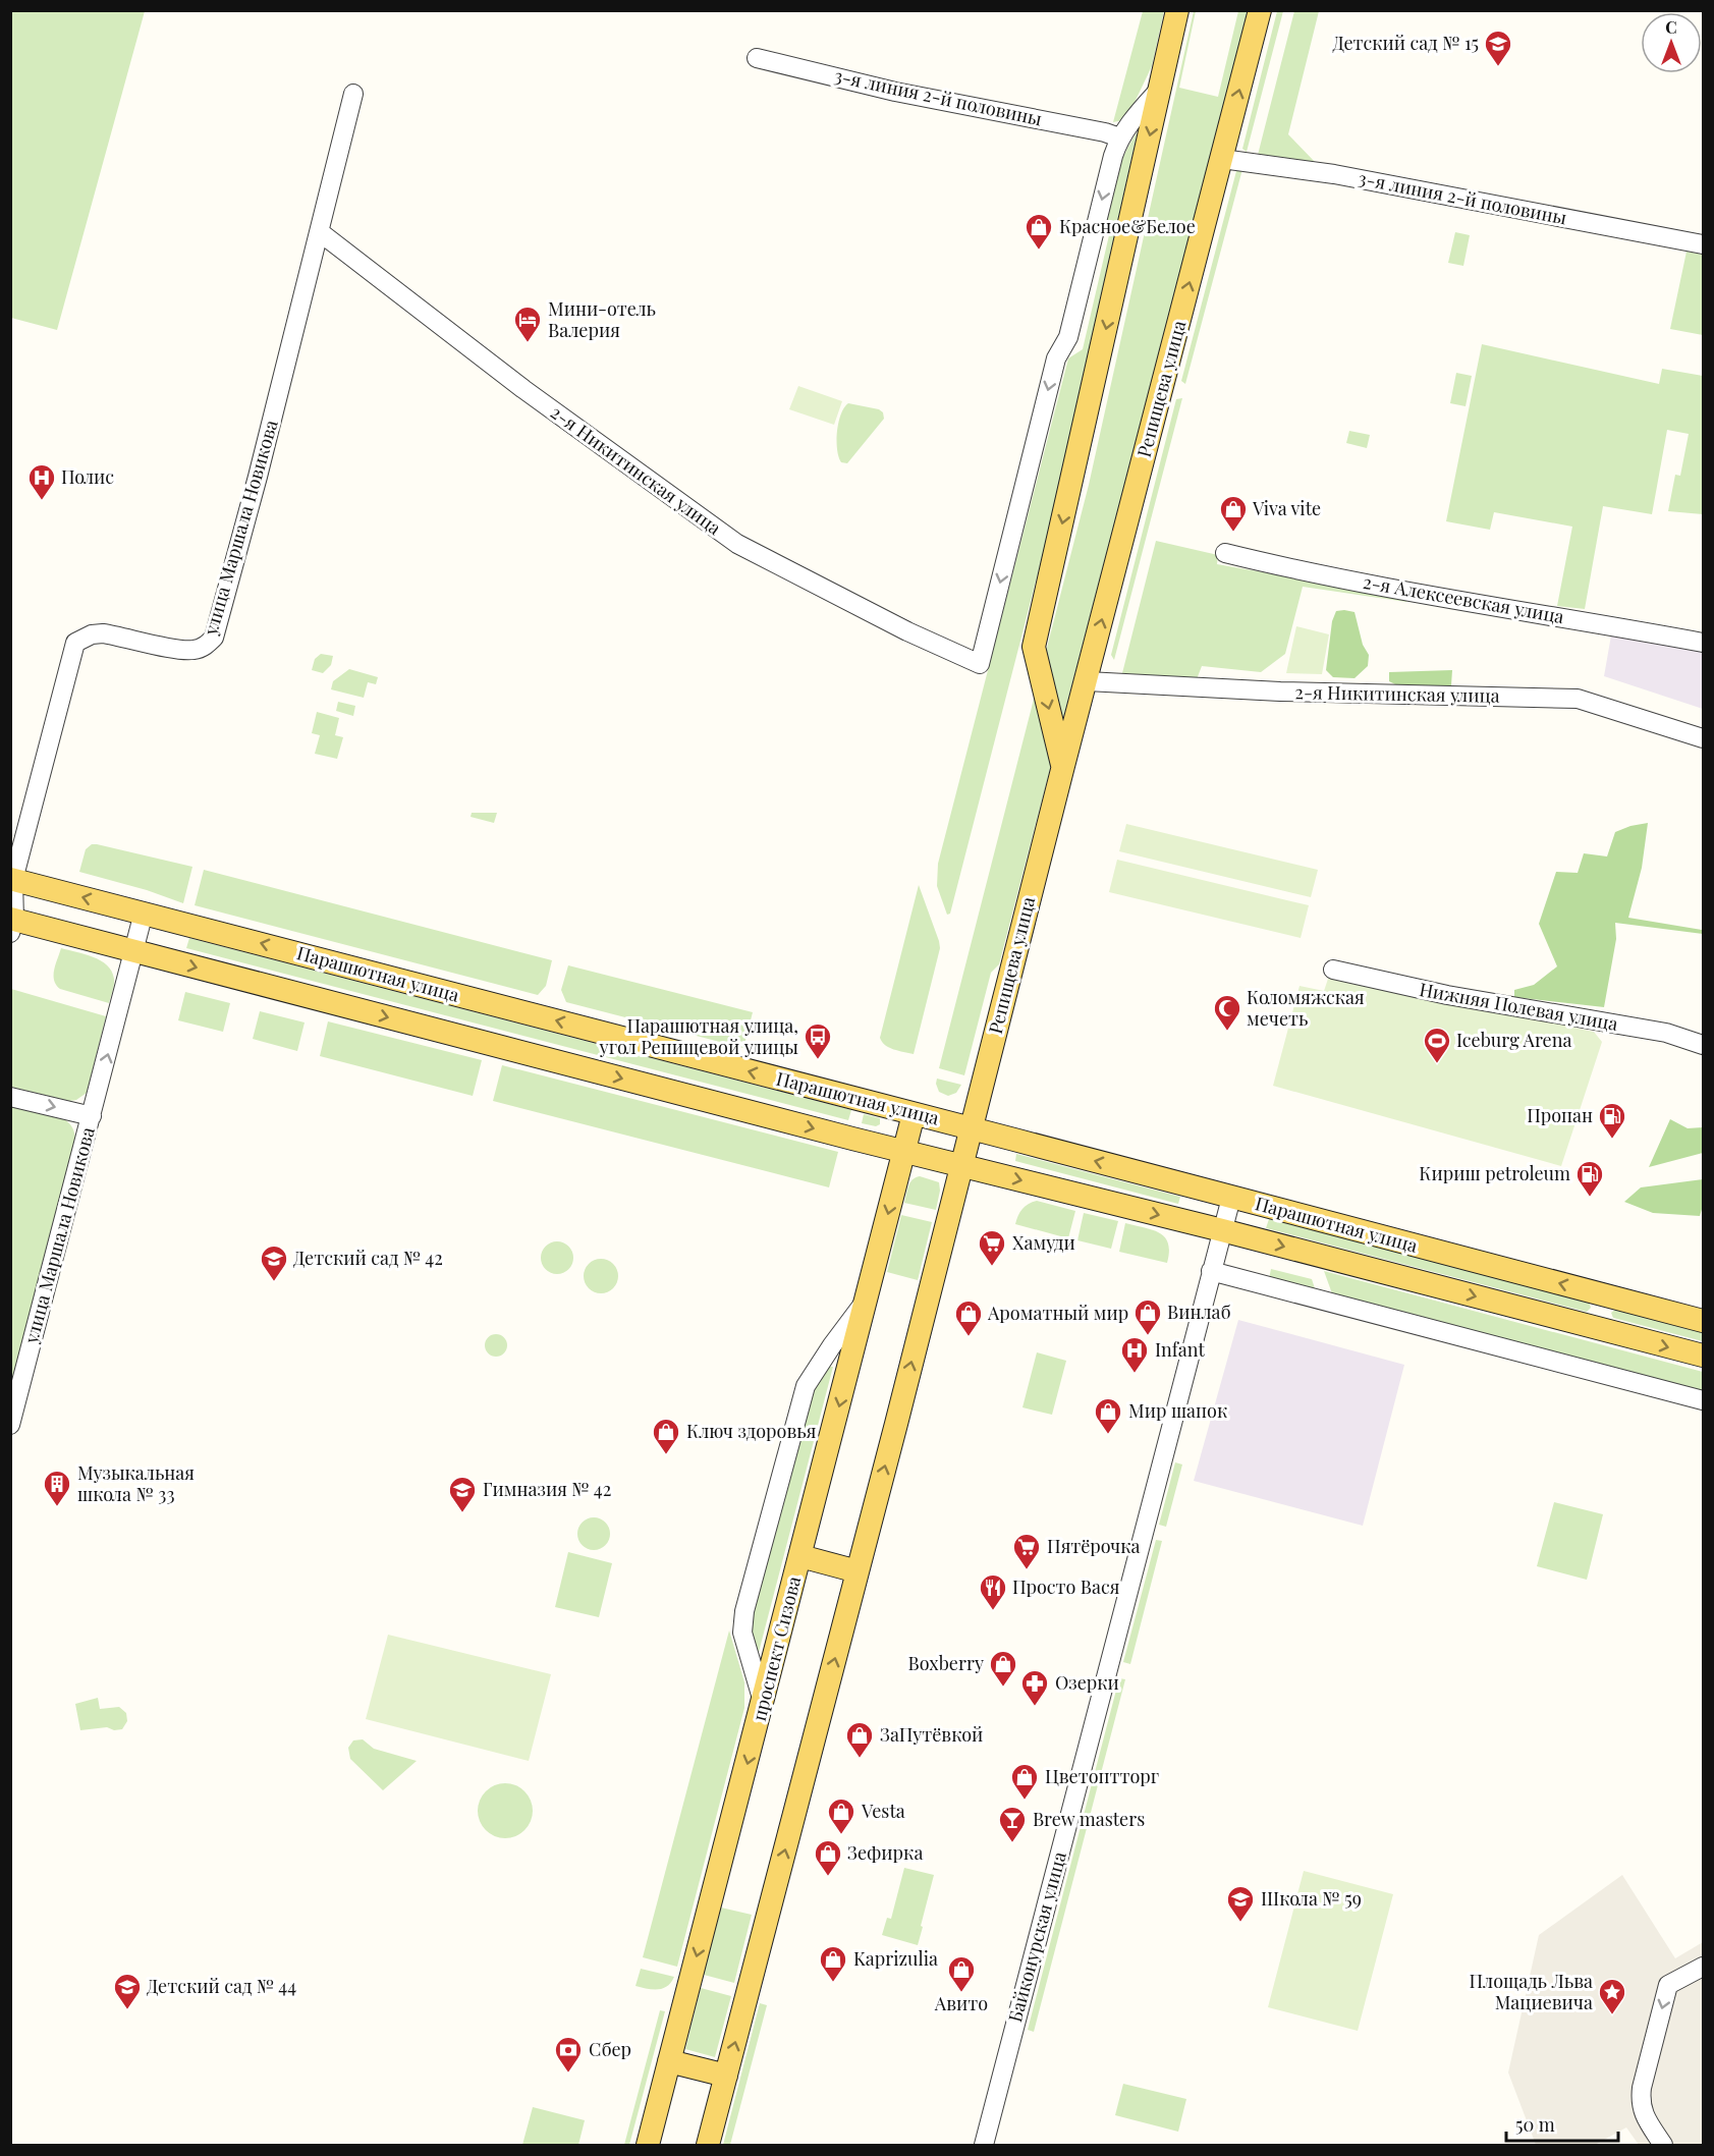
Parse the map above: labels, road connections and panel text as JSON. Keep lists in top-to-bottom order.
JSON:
{
  "streets": {
    "main road": ["Репищева улица", "Парашютная улица", "проспект Сизова"],
    "street": [
      "3-я линия 2-й половины",
      "2-я Никитинская улица",
      "улица Маршала Новикова",
      "2-я Алексеевская улица",
      "Нижняя Полевая улица",
      "Байконурская улица"
    ]
  },
  "crossings": [
    ["3-я линия 2-й половины", "Репищева улица"],
    ["3-я линия 2-й половины", "2-я Никитинская улица"],
    ["Репищева улица", "2-я Никитинская улица"],
    ["Репищева улица", "Парашютная улица"],
    ["2-я Никитинская улица", "улица Маршала Новикова"],
    ["улица Маршала Новикова", "Парашютная улица"],
    ["Парашютная улица", "проспект Сизова"],
    ["Парашютная улица", "Байконурская улица"]
  ],
  "places": {
    "school or university": [
      "Детский сад № 15",
      "Детский сад № 42",
      "Гимназия № 42",
      "Школа № 59",
      "Детский сад № 44"
    ],
    "shop": [
      "Красное&Белое",
      "Viva vite",
      "Винлаб",
      "Ароматный мир",
      "Мир шапок",
      "Ключ здоровья",
      "Boxberry",
      "ЗаПутёвкой",
      "Цветоптторг",
      "Vesta",
      "Зефирка",
      "Kaprizulia",
      "Авито"
    ],
    "hotel": ["Мини-отель Валерия"],
    "hospital": ["Полис", "Infant"],
    "mosque": ["Коломяжская мечеть"],
    "bus stop": ["Парашютная улица, угол Репищевой улицы"],
    "sports": ["Iceburg Arena"],
    "fuel station": ["Пропан", "Кириш petroleum"],
    "supermarket": ["Хамуди", "Пятёрочка"],
    "building": ["Музыкальная школа № 33"],
    "restaurant": ["Просто Вася"],
    "pharmacy": ["Озерки"],
    "bar": ["Brew masters"],
    "place": ["Площадь Льва Мациевича"],
    "bank": ["Сбер"]
  },
  "scale_bar": "50 m",
  "north": "top"
}
